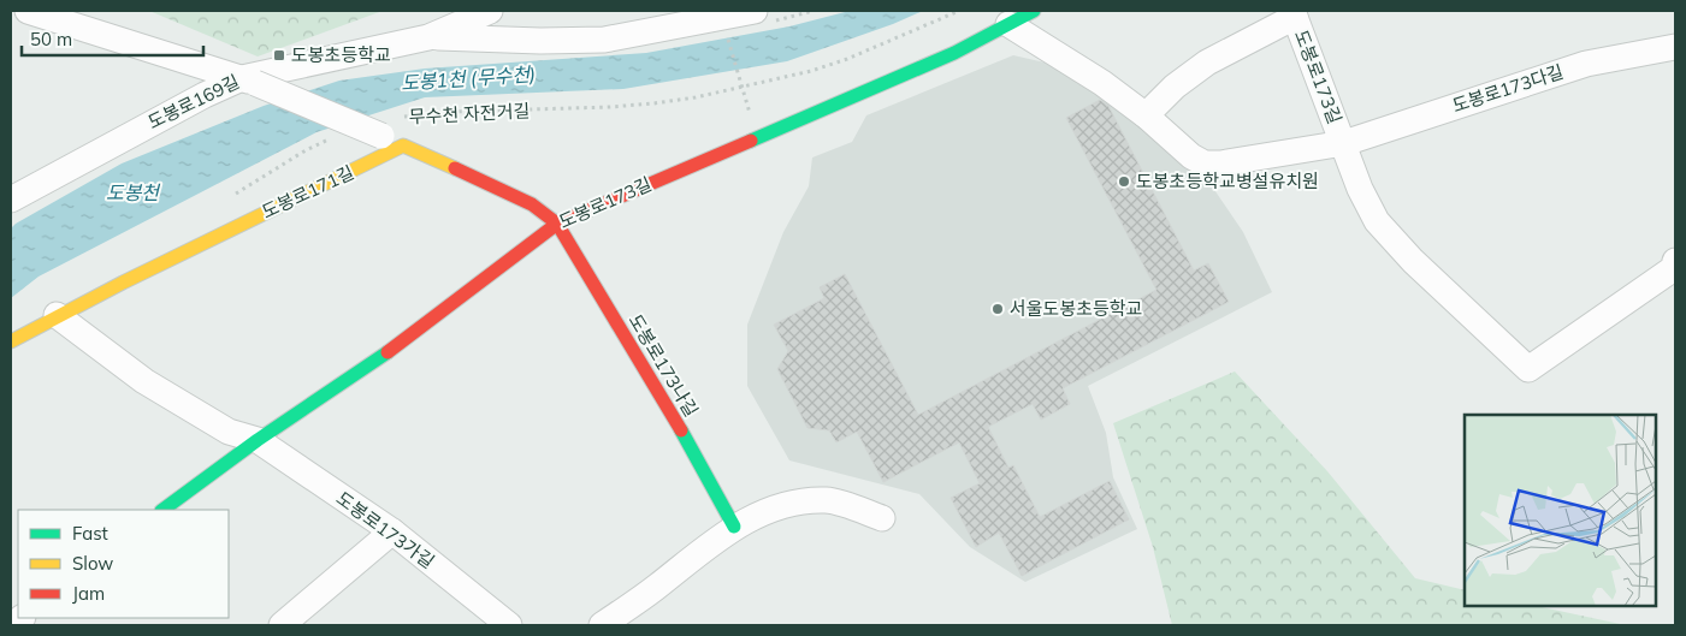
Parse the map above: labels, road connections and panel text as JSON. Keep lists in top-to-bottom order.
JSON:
{
  "streets": {
    "street": [
      "도봉로173길",
      "도봉로173다길",
      "도봉로169길",
      "도봉로171길",
      "도봉로173나길",
      "도봉로173가길"
    ],
    "path": ["무수천 자전거길"]
  },
  "crossings": [
    ["도봉로173길", "도봉로173다길"],
    ["도봉로173길", "도봉로173나길"],
    ["도봉로173길", "도봉로173가길"],
    ["무수천 자전거길", "도봉로171길"]
  ],
  "water": ["도봉1천 (무수천)", "도봉천"],
  "places": {
    "transit": ["도봉초등학교"],
    "other": ["도봉초등학교병설유치원", "서울도봉초등학교"]
  },
  "legend": ["Fast", "Slow", "Jam"],
  "scale_bar": "50 m"
}
